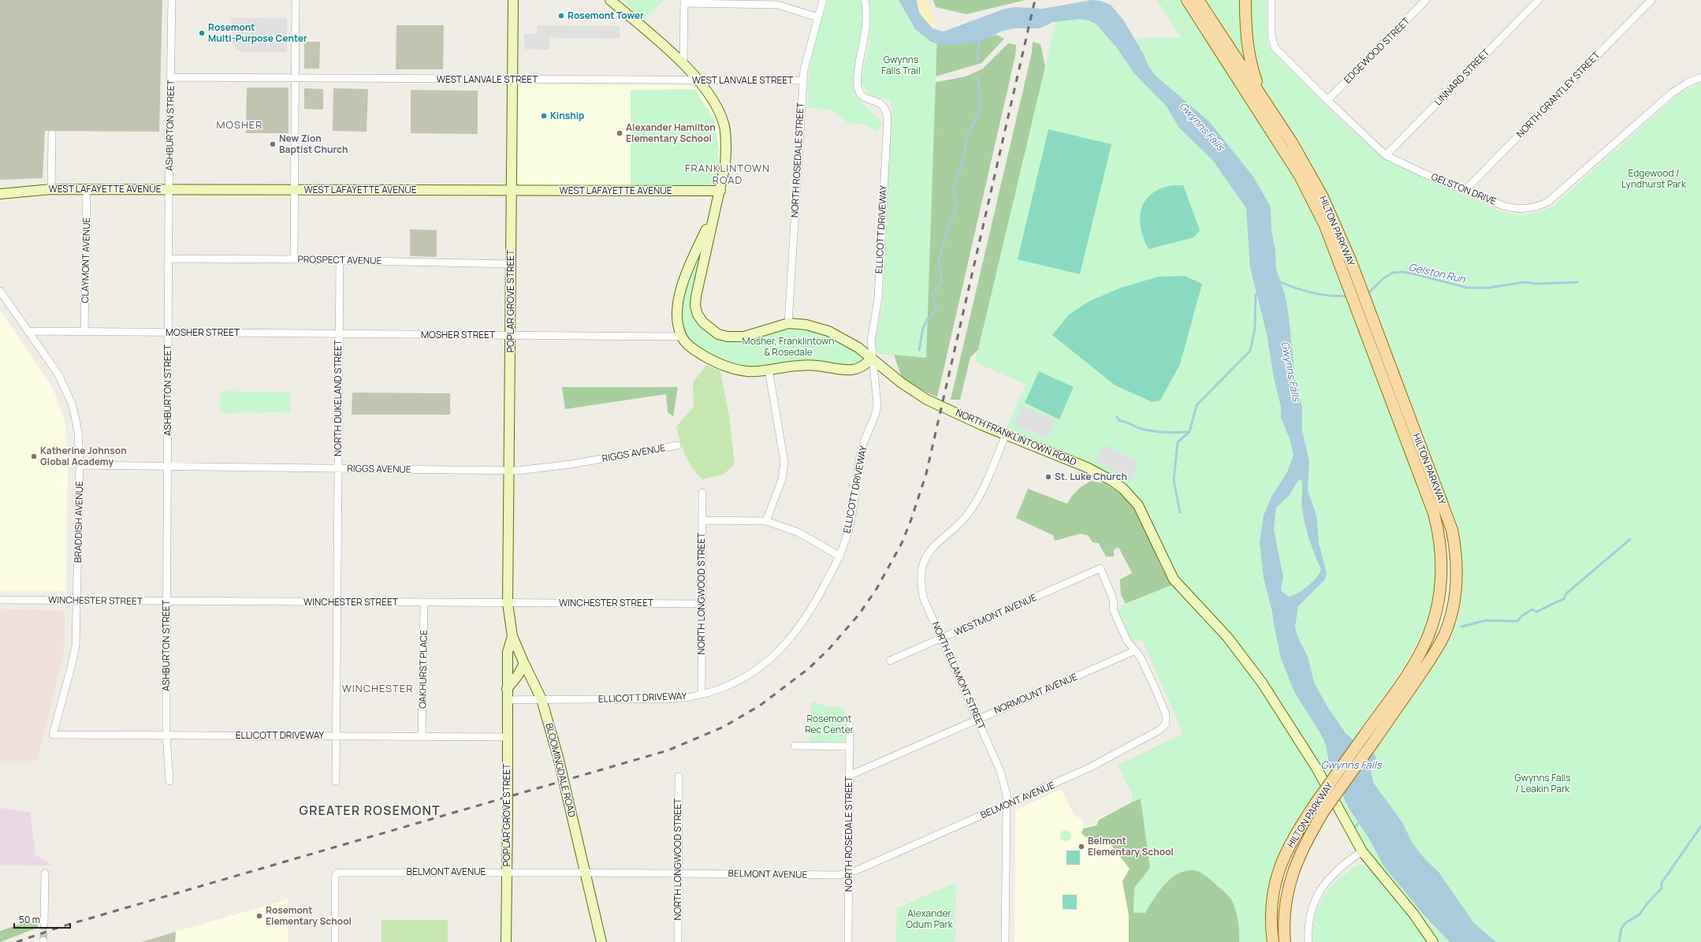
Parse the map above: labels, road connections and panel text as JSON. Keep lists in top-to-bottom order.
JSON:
{
  "streets": {
    "main road": ["HILTON PARKWAY"],
    "street": [
      "EDGEWOOD STREET",
      "LINNARD STREET",
      "WEST LANVALE STREET",
      "NORTH GRANTLEY STREET",
      "ASHBURTON STREET",
      "NORTH ROSEDALE STREET",
      "WEST LAFAYETTE AVENUE",
      "GELSTON DRIVE",
      "ELLICOTT DRIVEWAY",
      "CLAYMONT AVENUE",
      "PROSPECT AVENUE",
      "POPLAR GROVE STREET",
      "MOSHER STREET",
      "NORTH DUKELAND STREET",
      "NORTH FRANKLINTOWN ROAD",
      "RIGGS AVENUE",
      "BRADDISH AVENUE",
      "NORTH LONGWOOD STREET",
      "WINCHESTER STREET",
      "WESTMONT AVENUE",
      "OAKHURST PLACE",
      "NORTH ELLAMONT STREET",
      "NORMOUNT AVENUE",
      "BLOOMINGDALE ROAD",
      "BELMONT AVENUE"
    ]
  },
  "crossings": [
    ["EDGEWOOD STREET", "GELSTON DRIVE"],
    ["LINNARD STREET", "GELSTON DRIVE"],
    ["WEST LANVALE STREET", "ASHBURTON STREET"],
    ["WEST LANVALE STREET", "NORTH ROSEDALE STREET"],
    ["WEST LANVALE STREET", "POPLAR GROVE STREET"],
    ["WEST LANVALE STREET", "NORTH FRANKLINTOWN ROAD"],
    ["NORTH GRANTLEY STREET", "GELSTON DRIVE"],
    ["ASHBURTON STREET", "WEST LAFAYETTE AVENUE"],
    ["ASHBURTON STREET", "ELLICOTT DRIVEWAY"],
    ["ASHBURTON STREET", "PROSPECT AVENUE"],
    ["ASHBURTON STREET", "MOSHER STREET"],
    ["ASHBURTON STREET", "RIGGS AVENUE"],
    ["ASHBURTON STREET", "WINCHESTER STREET"],
    ["NORTH ROSEDALE STREET", "NORTH FRANKLINTOWN ROAD"],
    ["NORTH ROSEDALE STREET", "NORMOUNT AVENUE"],
    ["NORTH ROSEDALE STREET", "BELMONT AVENUE"],
    ["WEST LAFAYETTE AVENUE", "CLAYMONT AVENUE"],
    ["WEST LAFAYETTE AVENUE", "POPLAR GROVE STREET"],
    ["WEST LAFAYETTE AVENUE", "NORTH FRANKLINTOWN ROAD"],
    ["ELLICOTT DRIVEWAY", "POPLAR GROVE STREET"],
    ["ELLICOTT DRIVEWAY", "NORTH DUKELAND STREET"],
    ["ELLICOTT DRIVEWAY", "NORTH FRANKLINTOWN ROAD"],
    ["ELLICOTT DRIVEWAY", "BRADDISH AVENUE"],
    ["ELLICOTT DRIVEWAY", "NORTH LONGWOOD STREET"],
    ["ELLICOTT DRIVEWAY", "OAKHURST PLACE"],
    ["ELLICOTT DRIVEWAY", "BLOOMINGDALE ROAD"],
    ["CLAYMONT AVENUE", "MOSHER STREET"],
    ["PROSPECT AVENUE", "POPLAR GROVE STREET"],
    ["PROSPECT AVENUE", "NORTH DUKELAND STREET"],
    ["POPLAR GROVE STREET", "MOSHER STREET"],
    ["POPLAR GROVE STREET", "RIGGS AVENUE"],
    ["POPLAR GROVE STREET", "WINCHESTER STREET"],
    ["POPLAR GROVE STREET", "BLOOMINGDALE ROAD"],
    ["POPLAR GROVE STREET", "BELMONT AVENUE"],
    ["MOSHER STREET", "NORTH DUKELAND STREET"],
    ["MOSHER STREET", "NORTH FRANKLINTOWN ROAD"],
    ["MOSHER STREET", "BRADDISH AVENUE"],
    ["NORTH DUKELAND STREET", "RIGGS AVENUE"],
    ["NORTH DUKELAND STREET", "WINCHESTER STREET"],
    ["NORTH FRANKLINTOWN ROAD", "NORTH ELLAMONT STREET"],
    ["RIGGS AVENUE", "BRADDISH AVENUE"],
    ["BRADDISH AVENUE", "WINCHESTER STREET"],
    ["NORTH LONGWOOD STREET", "WINCHESTER STREET"],
    ["NORTH LONGWOOD STREET", "BELMONT AVENUE"],
    ["WINCHESTER STREET", "OAKHURST PLACE"],
    ["WINCHESTER STREET", "BLOOMINGDALE ROAD"],
    ["WESTMONT AVENUE", "NORTH ELLAMONT STREET"],
    ["WESTMONT AVENUE", "NORMOUNT AVENUE"],
    ["WESTMONT AVENUE", "BELMONT AVENUE"],
    ["NORTH ELLAMONT STREET", "NORMOUNT AVENUE"],
    ["NORTH ELLAMONT STREET", "BELMONT AVENUE"],
    ["NORMOUNT AVENUE", "BELMONT AVENUE"],
    ["BLOOMINGDALE ROAD", "BELMONT AVENUE"]
  ],
  "districts": [
    "MOSHER",
    "FRANKLINTOWN ROAD",
    "WINCHESTER",
    "GREATER ROSEMONT"
  ],
  "water": ["Gwynns Falls", "Gelston Run"],
  "parks": [
    "Gwynns Falls Trail",
    "Edgewood / Lyndhurst Park",
    "Mosher, Franklintown & Rosedale",
    "Rosemont Rec Center",
    "Gwynns Falls / Leakin Park",
    "Alexander Odum Park"
  ],
  "places": [
    "Rosemont Tower",
    "Rosemont Multi-Purpose Center",
    "Kinship",
    "Alexander Hamilton Elementary School",
    "New Zion Baptist Church",
    "Katherine Johnson Global Academy",
    "St. Luke Church",
    "Belmont Elementary School",
    "Rosemont Elementary School"
  ],
  "scale_bar": "50 m"
}
